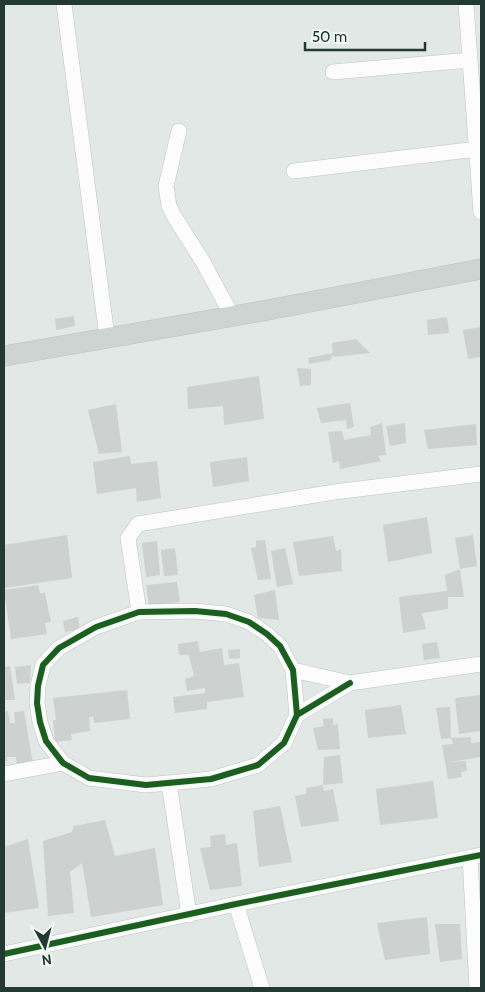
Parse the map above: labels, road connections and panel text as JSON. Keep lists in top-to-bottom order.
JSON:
{
  "scale_bar": "50 m",
  "north": "bottom"
}
